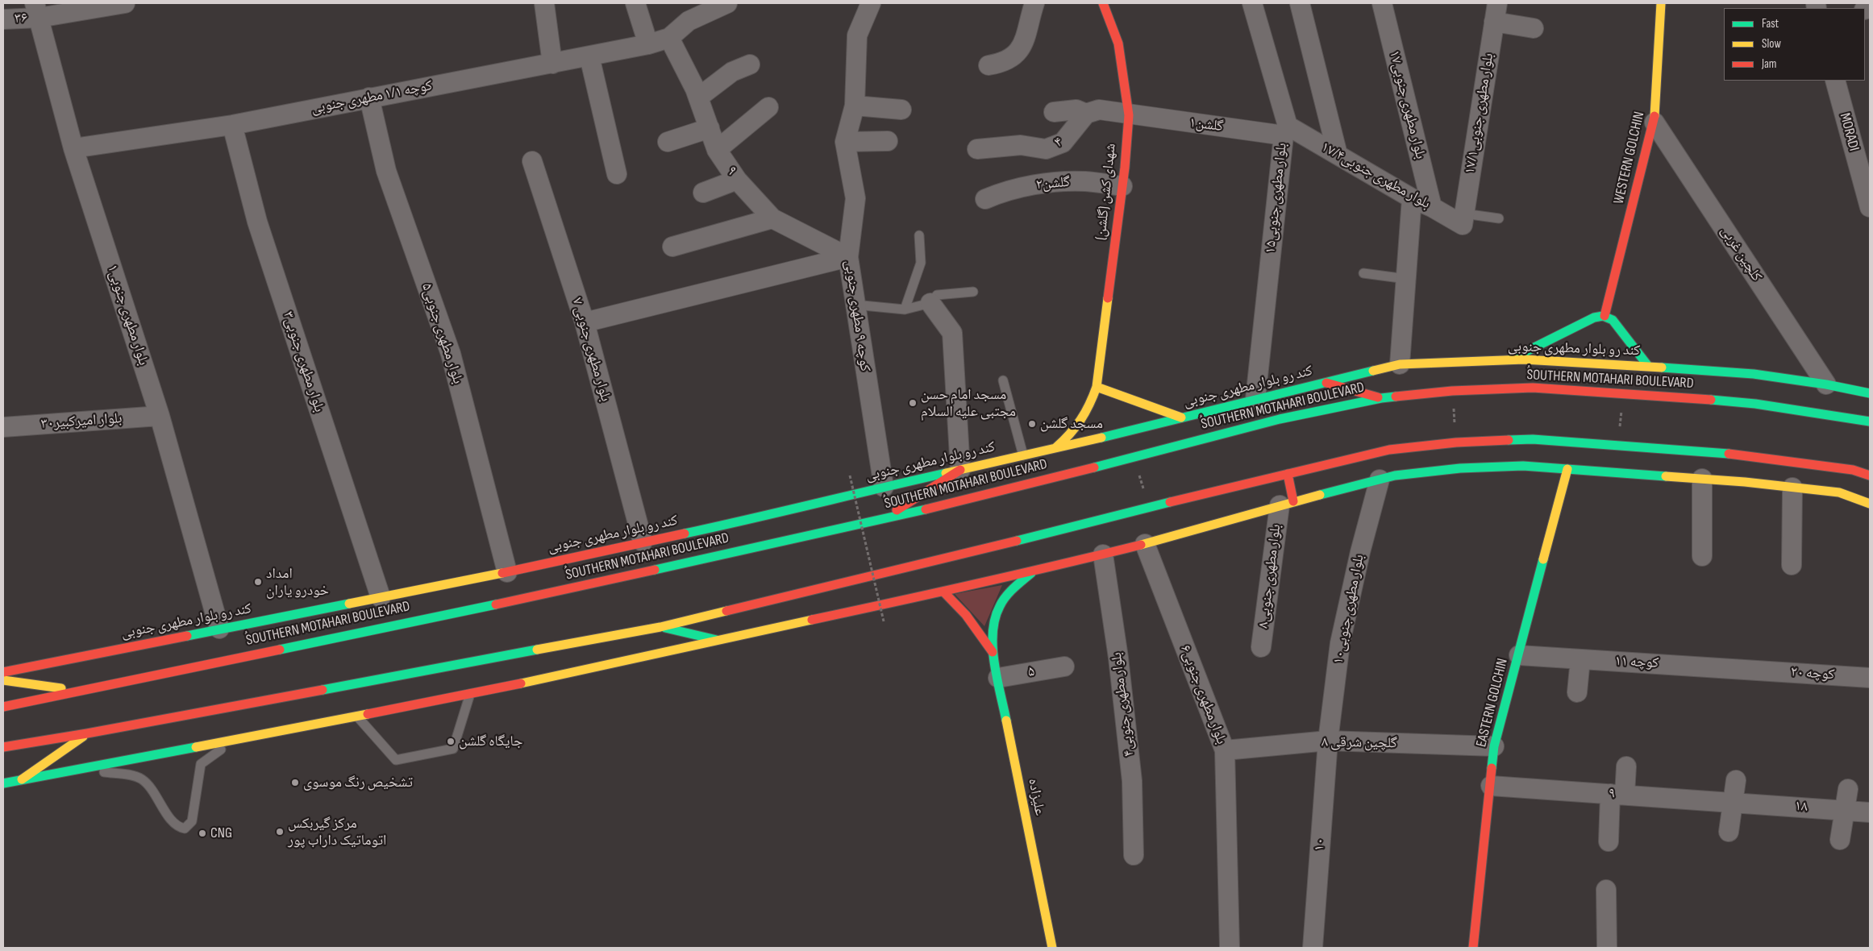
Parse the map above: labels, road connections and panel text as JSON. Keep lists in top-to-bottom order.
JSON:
{
  "streets": {
    "main road": [
      "WESTERN GOLCHIN",
      "شهدای کشن (گلشن)",
      "کند رو بلوار مطهری جنوبی",
      "ُSOUTHERN MOTAHARI BOULEVARD",
      "EASTERN GOLCHIN",
      "علیزاده"
    ],
    "street": [
      "۳۶",
      "کوچه ۱/۱ مطهری جنوبی",
      "بلوار مطهری جنوبی۱۷",
      "بلوار مطهری جنوبی۱۷/۱",
      "گلشن۱",
      "MORADI",
      "۴",
      "۹",
      "بلوار مطهری جنوبی۱۷/۴",
      "گلشن۲",
      "بلوار مطهری جنوبی۱۵",
      "کلچین غربی",
      "۱بلوار مطهری جنوبی",
      "کوچه ۹ مطهری جنوبی",
      "۵بلوار مطهری جنوبی",
      "۷ بلوار مطهری جنوبی",
      "بلوار مطهری جنوبی۳",
      "بلوار امیرکبیر۳۰",
      "۸بلوار مطهری جنوبی",
      "بلوار مطهری جنوبی۱۰",
      "کوچه ۱۱",
      "۵",
      "کوچه ۲۰",
      "بلوار مطهری جنوبی۶",
      "بلوار مطهری جنوبی۴",
      "۸ گلچین شرقی",
      "۱۸",
      "۱۰"
    ]
  },
  "crossings": [
    ["۳۶", "۱بلوار مطهری جنوبی"],
    ["کوچه ۱/۱ مطهری جنوبی", "۹"],
    ["کوچه ۱/۱ مطهری جنوبی", "۱بلوار مطهری جنوبی"],
    ["کوچه ۱/۱ مطهری جنوبی", "۵بلوار مطهری جنوبی"],
    ["کوچه ۱/۱ مطهری جنوبی", "بلوار مطهری جنوبی۳"],
    ["بلوار مطهری جنوبی۱۷", "بلوار مطهری جنوبی۱۷/۴"],
    ["بلوار مطهری جنوبی۱۷/۱", "بلوار مطهری جنوبی۱۷/۴"],
    ["گلشن۱", "بلوار مطهری جنوبی۱۷/۴"],
    ["گلشن۱", "شهدای کشن (گلشن)"],
    ["گلشن۱", "بلوار مطهری جنوبی۱۵"],
    ["WESTERN GOLCHIN", "کلچین غربی"],
    ["۹", "کوچه ۹ مطهری جنوبی"],
    ["۹", "EASTERN GOLCHIN"],
    ["۹", "۱۸"],
    ["بلوار مطهری جنوبی۱۷/۴", "بلوار مطهری جنوبی۱۵"],
    ["گلشن۲", "شهدای کشن (گلشن)"],
    ["شهدای کشن (گلشن)", "کند رو بلوار مطهری جنوبی"],
    ["بلوار مطهری جنوبی۱۵", "کند رو بلوار مطهری جنوبی"],
    ["کلچین غربی", "کند رو بلوار مطهری جنوبی"],
    ["۱بلوار مطهری جنوبی", "کند رو بلوار مطهری جنوبی"],
    ["۱بلوار مطهری جنوبی", "بلوار امیرکبیر۳۰"],
    ["کوچه ۹ مطهری جنوبی", "کند رو بلوار مطهری جنوبی"],
    ["۵بلوار مطهری جنوبی", "کند رو بلوار مطهری جنوبی"],
    ["کند رو بلوار مطهری جنوبی", "۷ بلوار مطهری جنوبی"],
    ["کند رو بلوار مطهری جنوبی", "بلوار مطهری جنوبی۳"],
    ["بلوار مطهری جنوبی۱۰", "۸ گلچین شرقی"],
    ["بلوار مطهری جنوبی۱۰", "۱۰"],
    ["کوچه ۱۱", "کوچه ۲۰"],
    ["کوچه ۱۱", "EASTERN GOLCHIN"],
    ["۵", "علیزاده"],
    ["بلوار مطهری جنوبی۶", "۸ گلچین شرقی"],
    ["EASTERN GOLCHIN", "۸ گلچین شرقی"],
    ["۸ گلچین شرقی", "۱۰"]
  ],
  "places": [
    "مسجد امام حسن مجتبی علیه السلام",
    "مسجد گلشن",
    "امداد خودرو یاران",
    "جایگاه گلشن",
    "تشخیص رنگ موسوی",
    "مرکز گیربکس اتوماتیک داراب پور",
    "CNG"
  ],
  "legend": ["Fast", "Slow", "Jam"]
}
